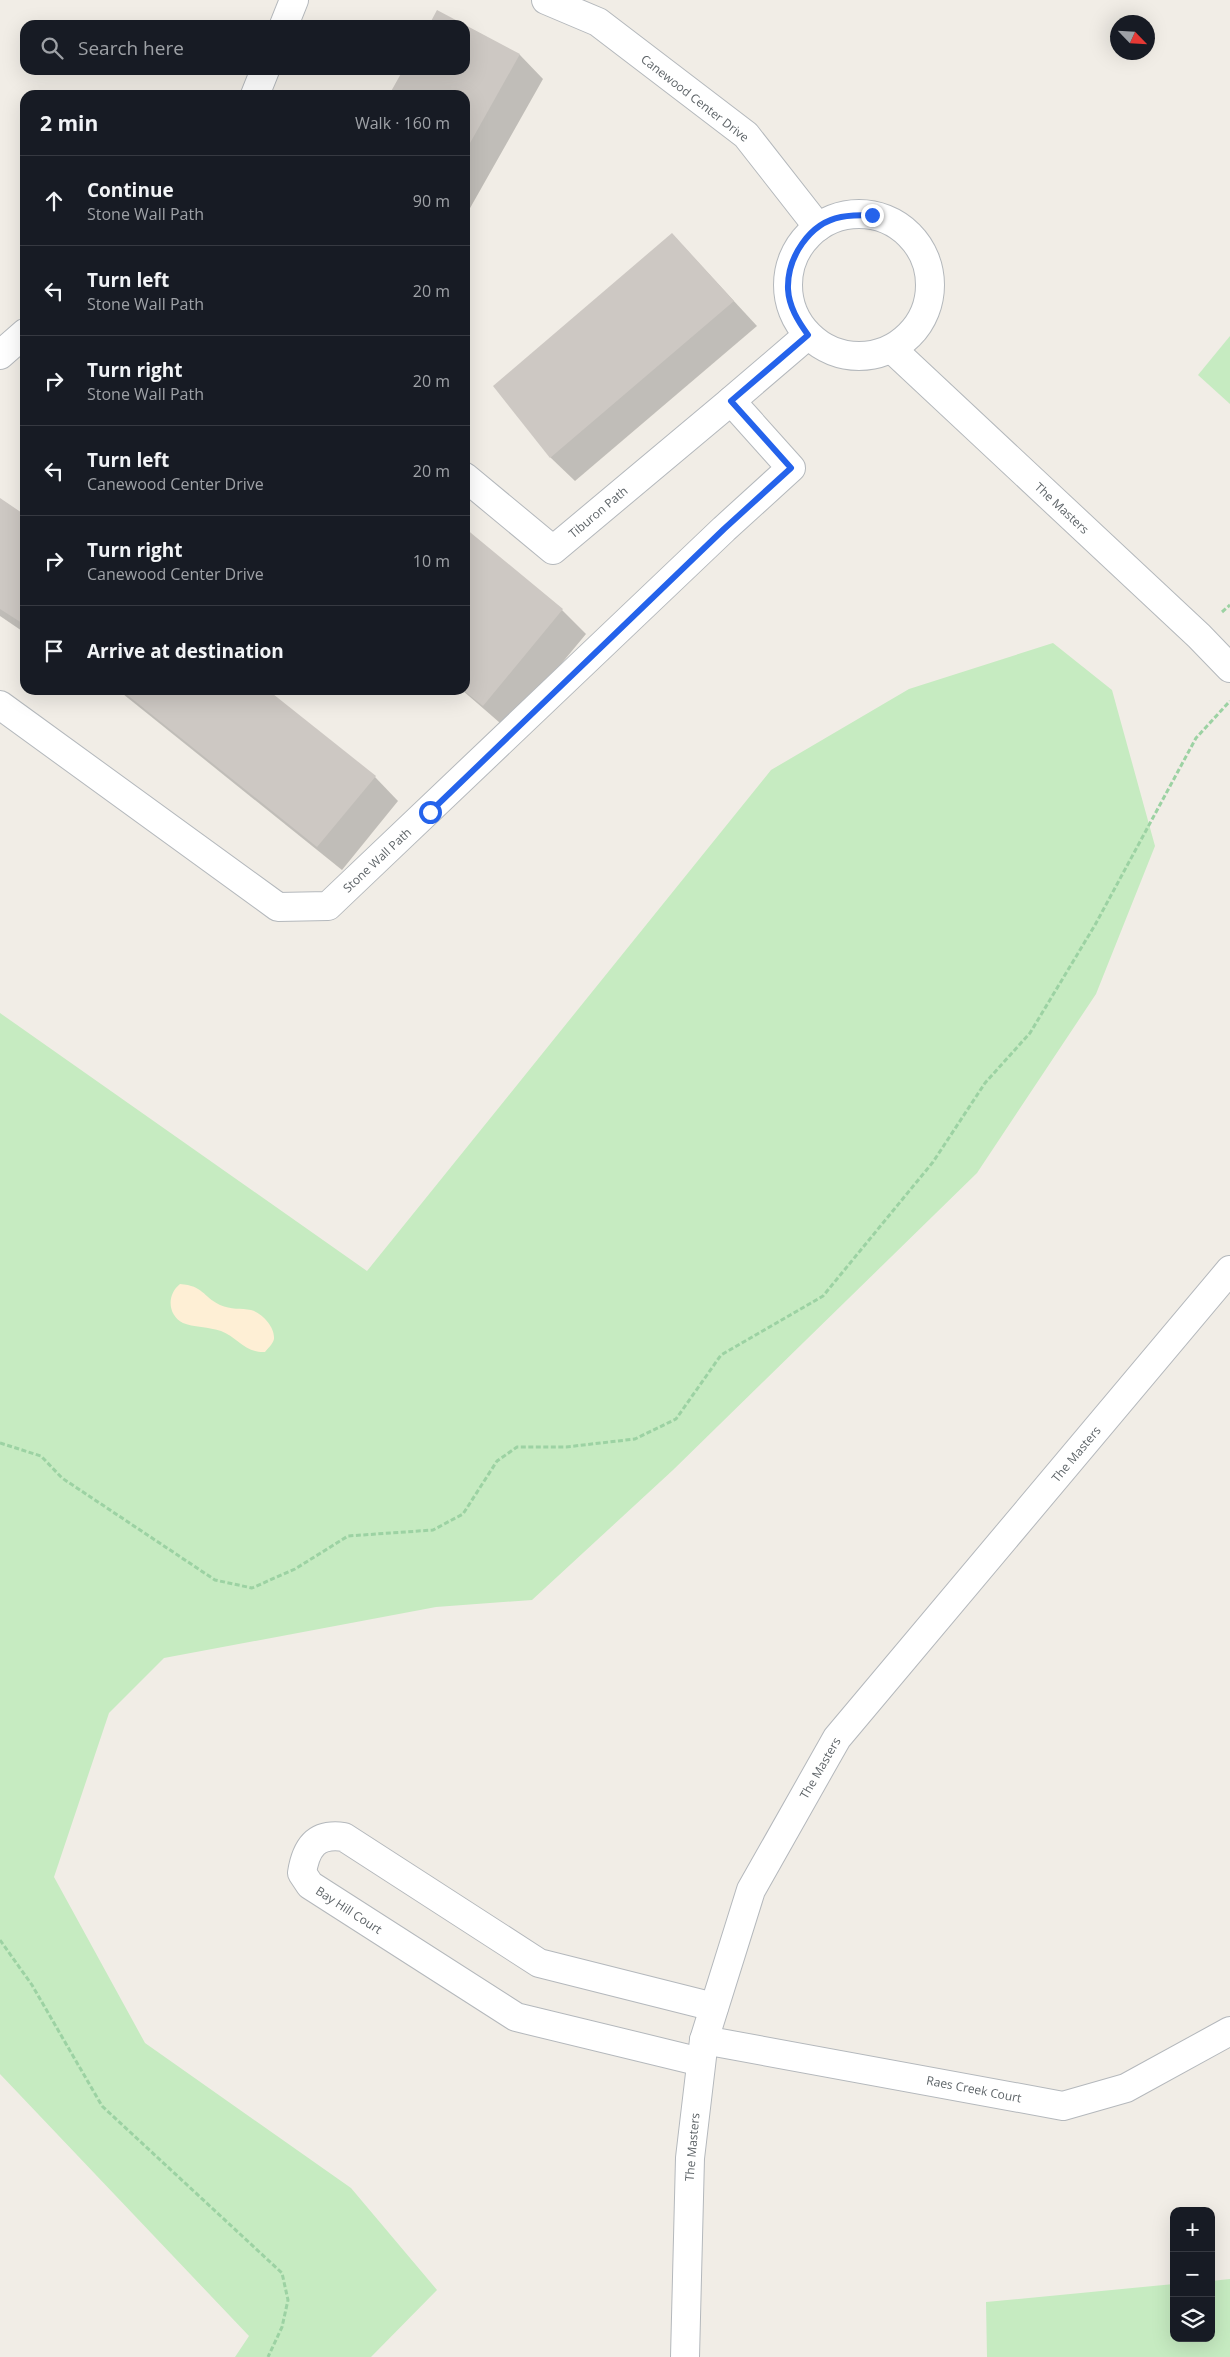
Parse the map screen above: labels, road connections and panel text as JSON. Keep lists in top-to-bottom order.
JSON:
{
  "streets": {
    "street": [
      "Canewood Center Drive",
      "The Masters",
      "Tiburon Path",
      "Stone Wall Path",
      "Bay Hill Court",
      "Raes Creek Court"
    ]
  },
  "crossings": [
    ["Canewood Center Drive", "The Masters"],
    ["The Masters", "Bay Hill Court"],
    ["The Masters", "Raes Creek Court"],
    ["Tiburon Path", "Stone Wall Path"],
    ["Bay Hill Court", "Raes Creek Court"]
  ],
  "north": "bottom right",
  "page": {
    "search": "Search here",
    "heading": ["2 min", "Walk · 160 m"],
    "list": [
      ["Continue", "Stone Wall Path", "90 m"],
      ["Turn left", "Stone Wall Path", "20 m"],
      ["Turn right", "Stone Wall Path", "20 m"],
      ["Turn left", "Canewood Center Drive", "20 m"],
      ["Turn right", "Canewood Center Drive", "10 m"],
      "Arrive at destination"
    ],
    "map_buttons": ["+", "−"]
  }
}
